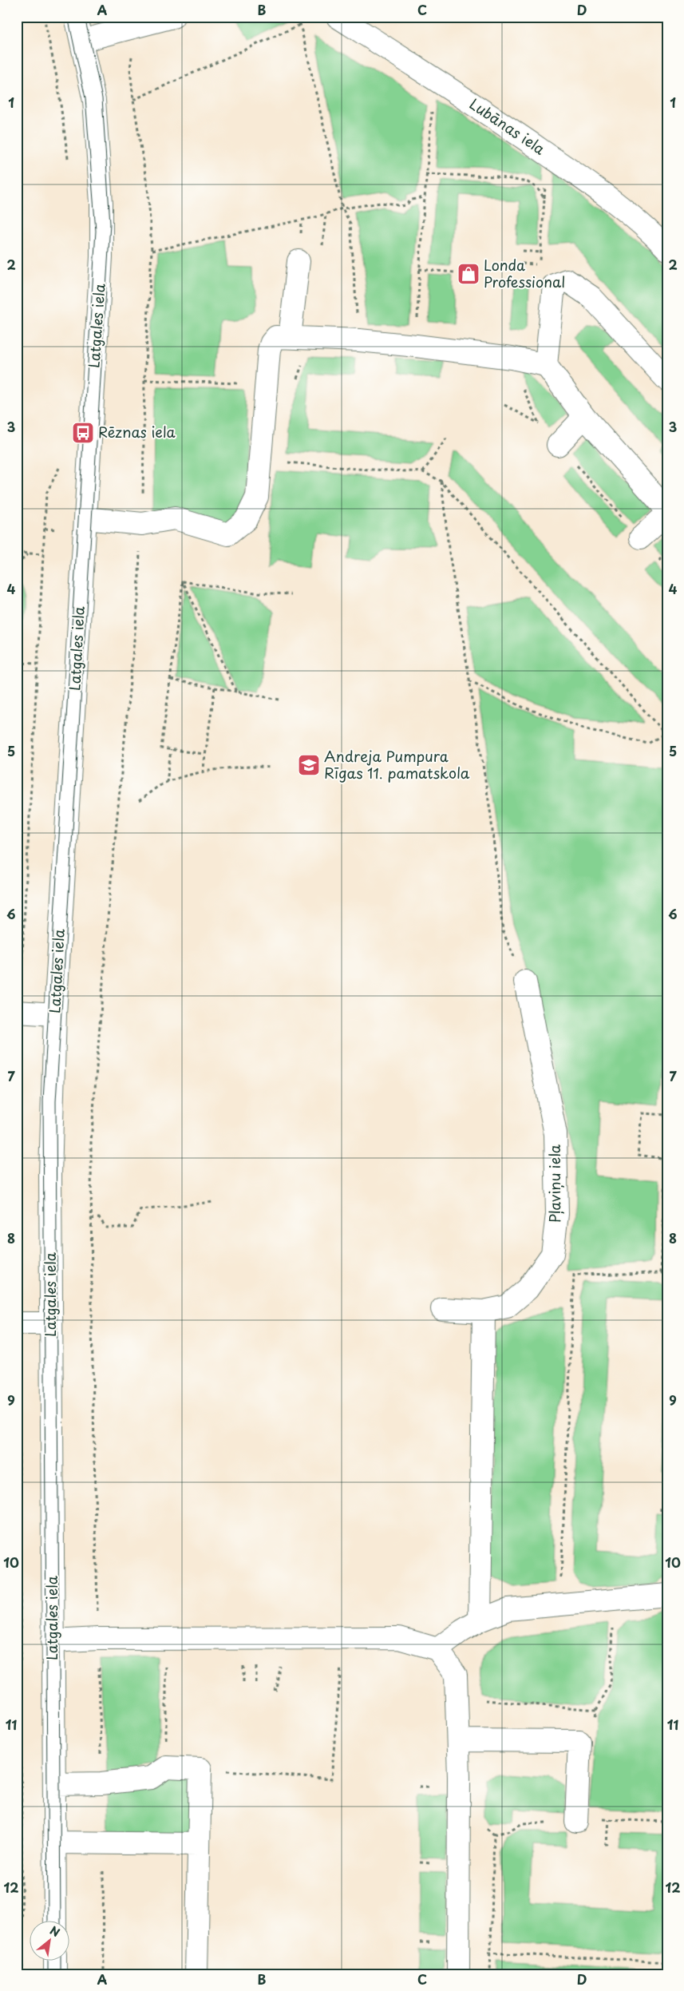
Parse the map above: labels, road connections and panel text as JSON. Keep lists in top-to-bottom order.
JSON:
{
  "streets": {
    "street": ["Lubānas iela", "Latgales iela", "Pļaviņu iela"]
  },
  "places": {
    "shop": ["Londa Professional"],
    "bus stop": ["Rēznas iela"],
    "school or university": ["Andreja Pumpura Rīgas 11. pamatskola"]
  },
  "north": "top right",
  "grid": {
    "columns": [
      "A",
      "B",
      "C",
      "D"
    ],
    "rows": [
      "1",
      "2",
      "3",
      "4",
      "5",
      "6",
      "7",
      "8",
      "9",
      "10",
      "11",
      "12"
    ]
  }
}
